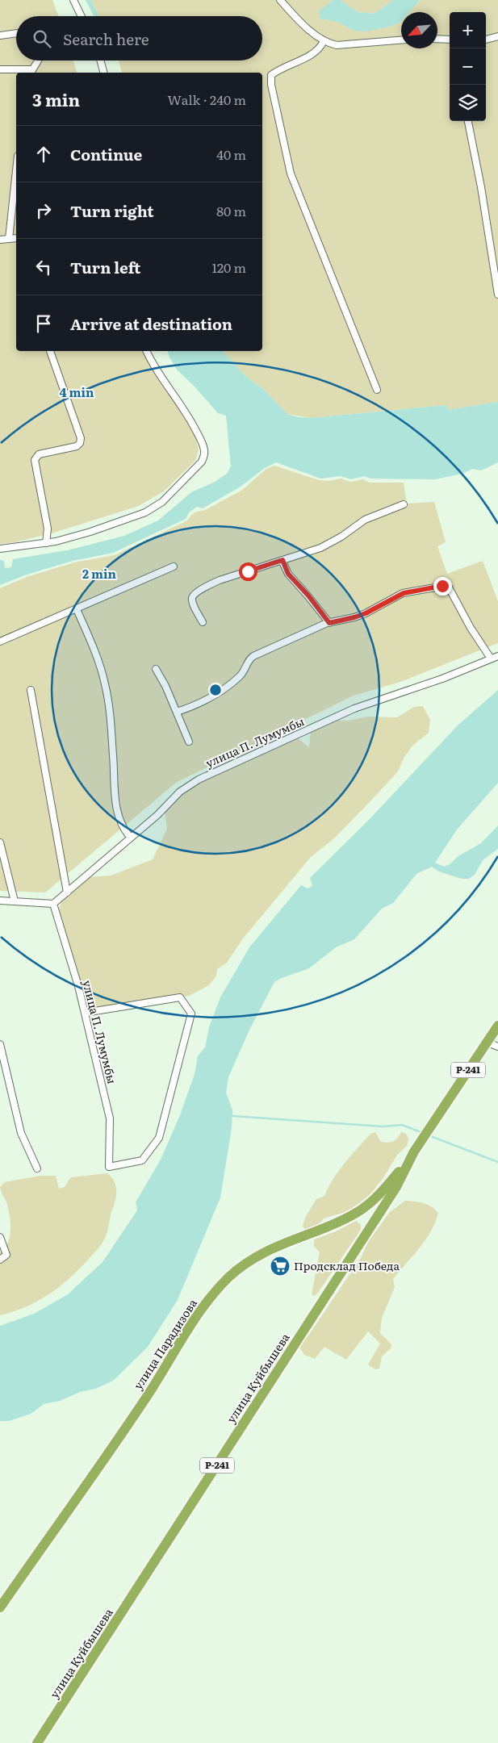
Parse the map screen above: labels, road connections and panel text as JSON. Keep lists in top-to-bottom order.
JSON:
{
  "streets": {
    "highway": ["Р-241", "улица Парадизова", "улица Куйбышева"],
    "street": ["улица П. Лумумбы"]
  },
  "crossings": [
    ["улица Парадизова", "улица Куйбышева"]
  ],
  "places": {
    "supermarket": ["Продсклад Победа"]
  },
  "north": "bottom left",
  "page": {
    "map_buttons": ["+", "−"],
    "search": "Search here",
    "heading": ["3 min", "Walk · 240 m"],
    "list": [
      ["Continue", "40 m"],
      ["Turn right", "80 m"],
      ["Turn left", "120 m"],
      "Arrive at destination"
    ]
  },
  "rings": ["4 min", "2 min"]
}
